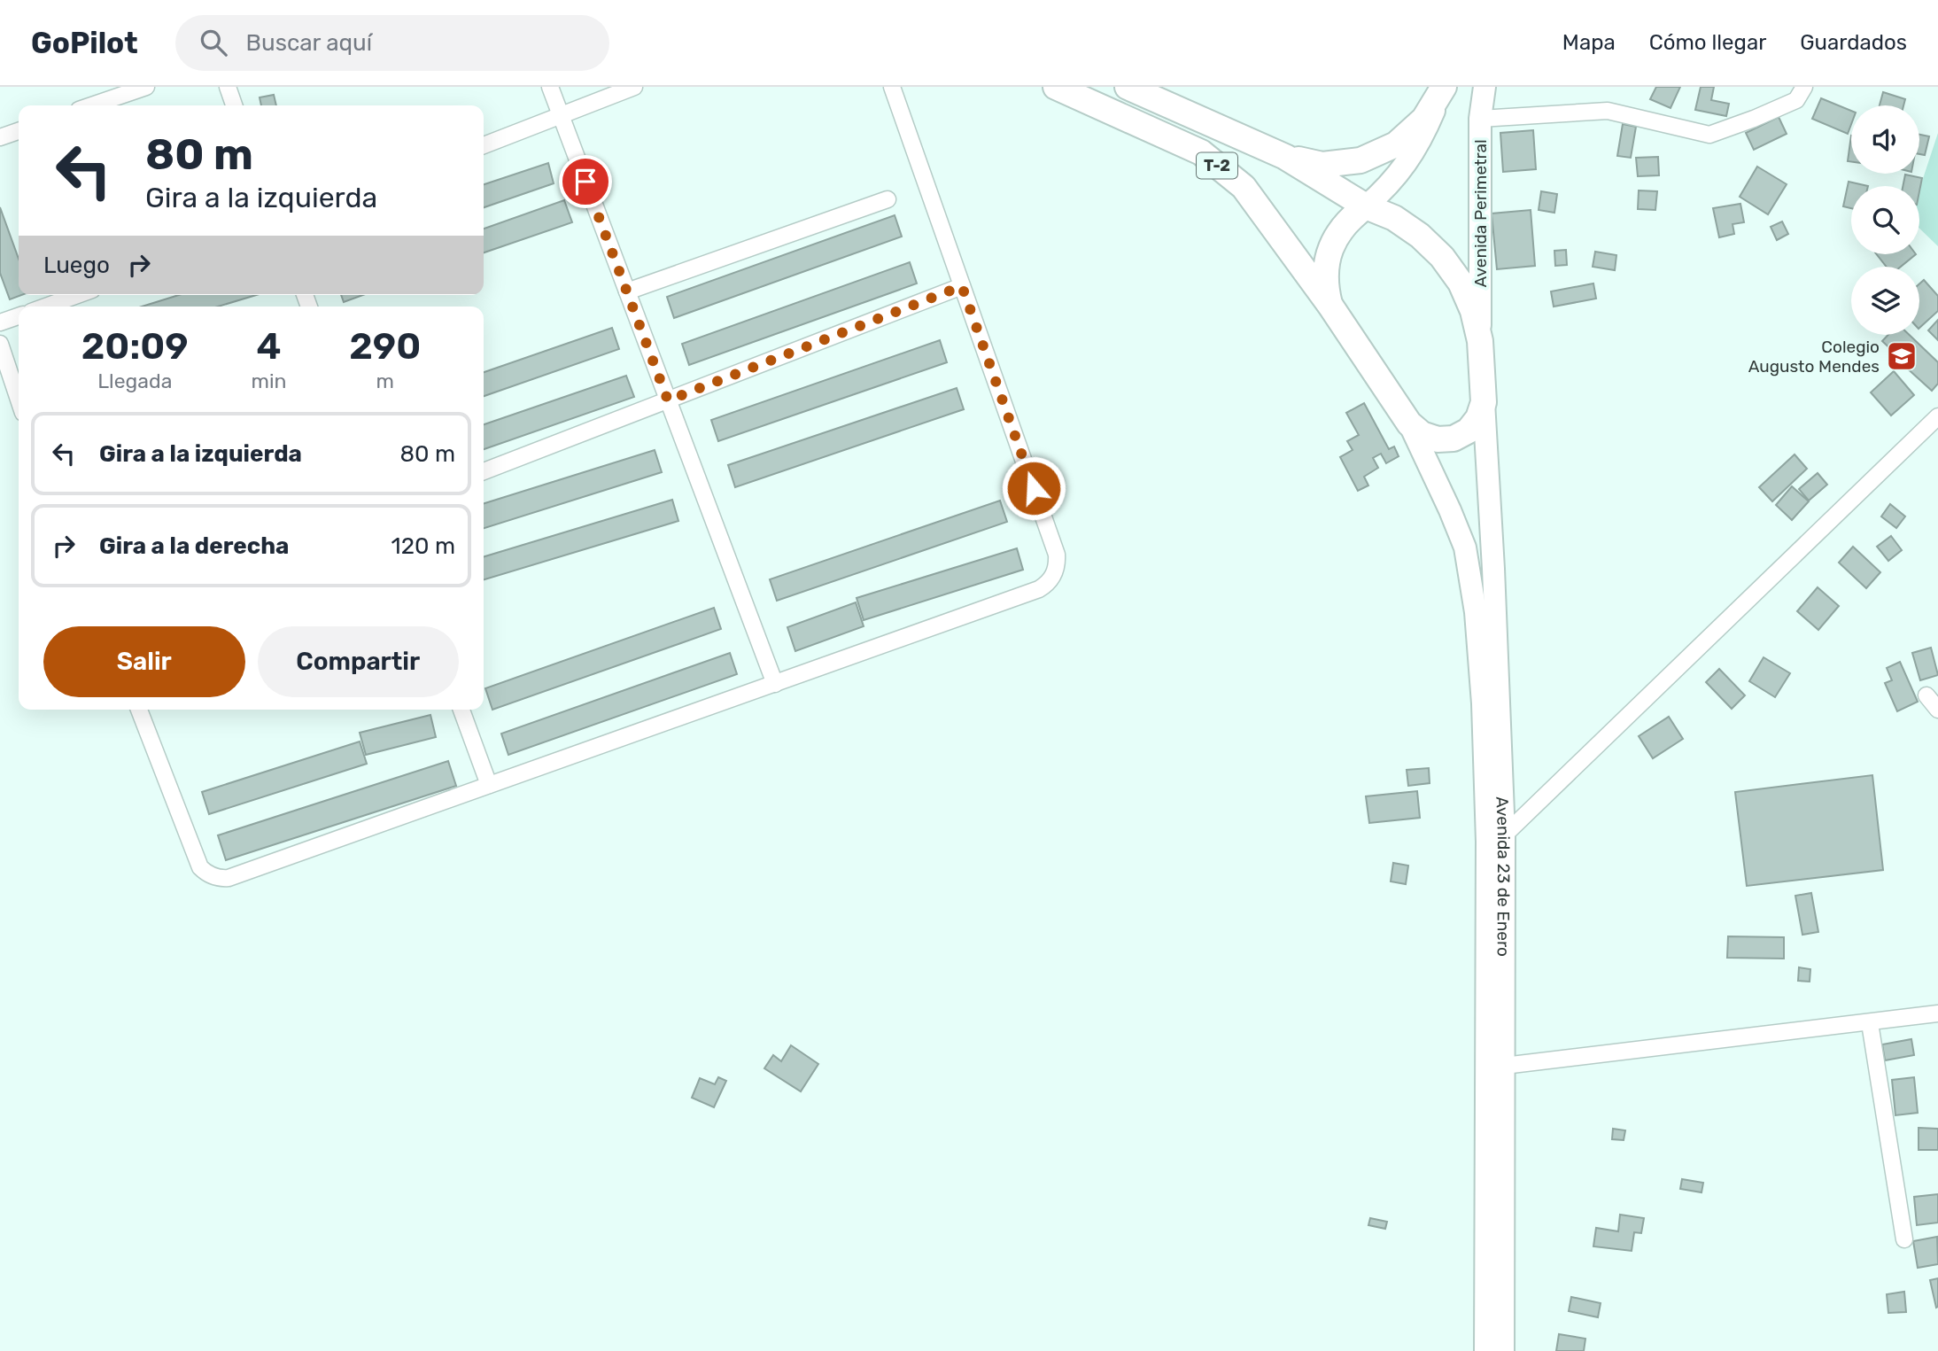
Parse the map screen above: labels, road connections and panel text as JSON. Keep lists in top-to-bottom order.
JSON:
{
  "streets": {
    "highway": ["T-2"],
    "main road": ["Avenida Perimetral", "Avenida 23 de Enero"]
  },
  "crossings": [
    ["T-2", "Avenida Perimetral"],
    ["T-2", "Avenida 23 de Enero"]
  ],
  "places": {
    "school or university": ["Colegio Augusto Mendes"]
  },
  "page": {
    "header": "GoPilot",
    "search": "Buscar aquí",
    "nav": ["Mapa", "Cómo llegar", "Guardados"],
    "turn": ["80 m", "Gira a la izquierda"],
    "then": "Luego",
    "eta": [
      "20:09",
      "Llegada",
      "4",
      "min",
      "290",
      "m"
    ],
    "list": [
      {
        "name": "Gira a la izquierda",
        "value": "80 m"
      },
      {
        "name": "Gira a la derecha",
        "value": "120 m"
      }
    ],
    "buttons": ["Salir", "Compartir"]
  }
}
